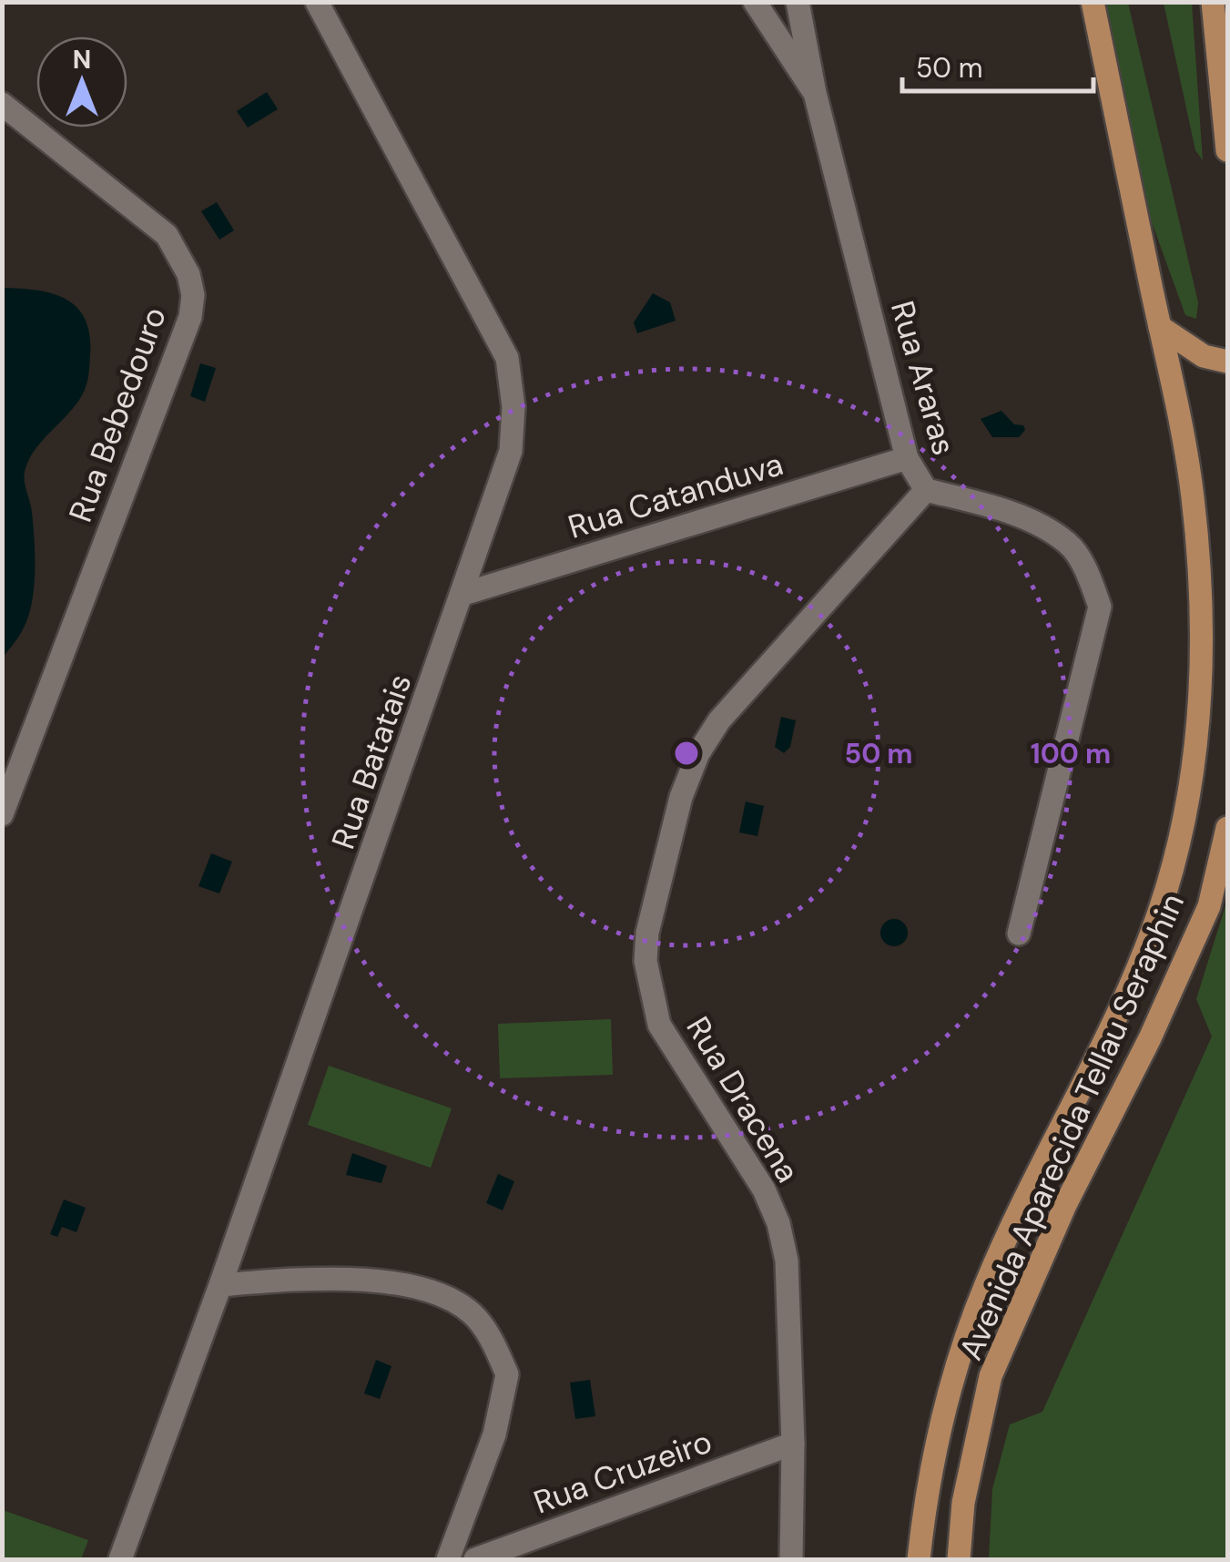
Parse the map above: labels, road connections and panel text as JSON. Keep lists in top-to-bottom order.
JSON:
{
  "streets": {
    "main road": ["Avenida Aparecida Tellau Seraphin"],
    "street": [
      "Rua Araras",
      "Rua Bebedouro",
      "Rua Catanduva",
      "Rua Batatais",
      "Rua Dracena",
      "Rua Cruzeiro"
    ]
  },
  "crossings": [
    ["Rua Araras", "Rua Catanduva"],
    ["Rua Araras", "Rua Dracena"],
    ["Rua Catanduva", "Rua Batatais"],
    ["Rua Dracena", "Rua Cruzeiro"]
  ],
  "scale_bar": "50 m",
  "north": "top",
  "rings": ["50 m", "100 m"]
}
